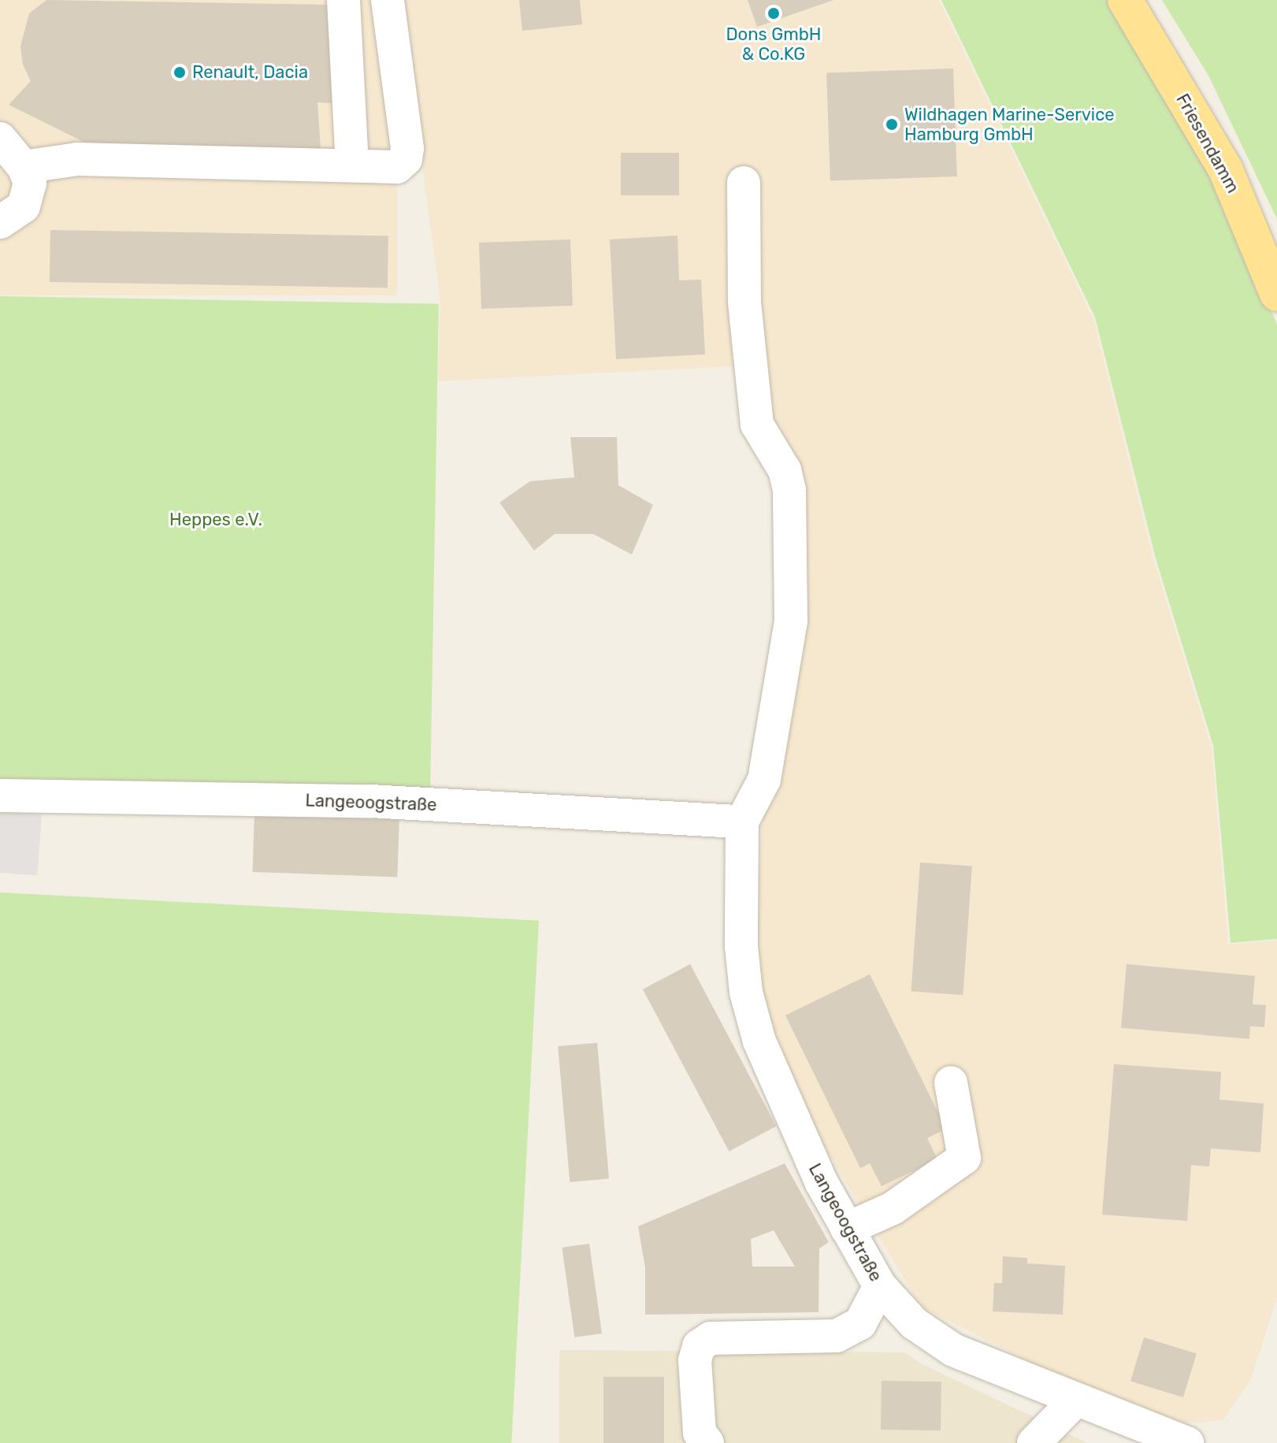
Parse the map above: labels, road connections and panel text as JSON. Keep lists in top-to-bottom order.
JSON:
{
  "streets": {
    "main road": ["Friesendamm"],
    "street": ["Langeoogstraße"]
  },
  "parks": ["Heppes e.V."],
  "places": ["Dons GmbH & Co.KG", "Renault, Dacia", "Wildhagen Marine-Service Hamburg GmbH"]
}
